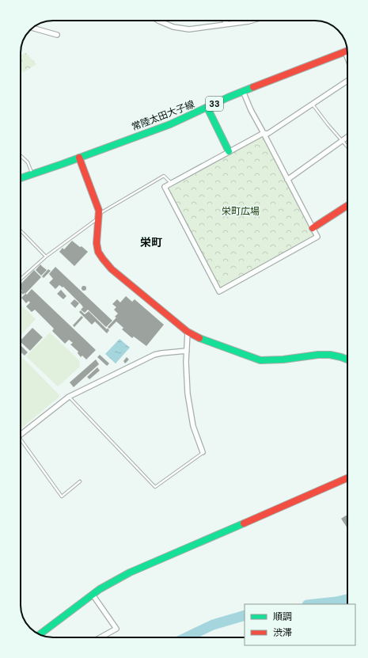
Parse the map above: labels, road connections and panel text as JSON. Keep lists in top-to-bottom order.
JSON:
{
  "streets": {
    "street": ["33", "常陸太田大子線"]
  },
  "districts": ["栄町"],
  "parks": ["栄町広場"],
  "legend": ["順調", "渋滞"]
}
